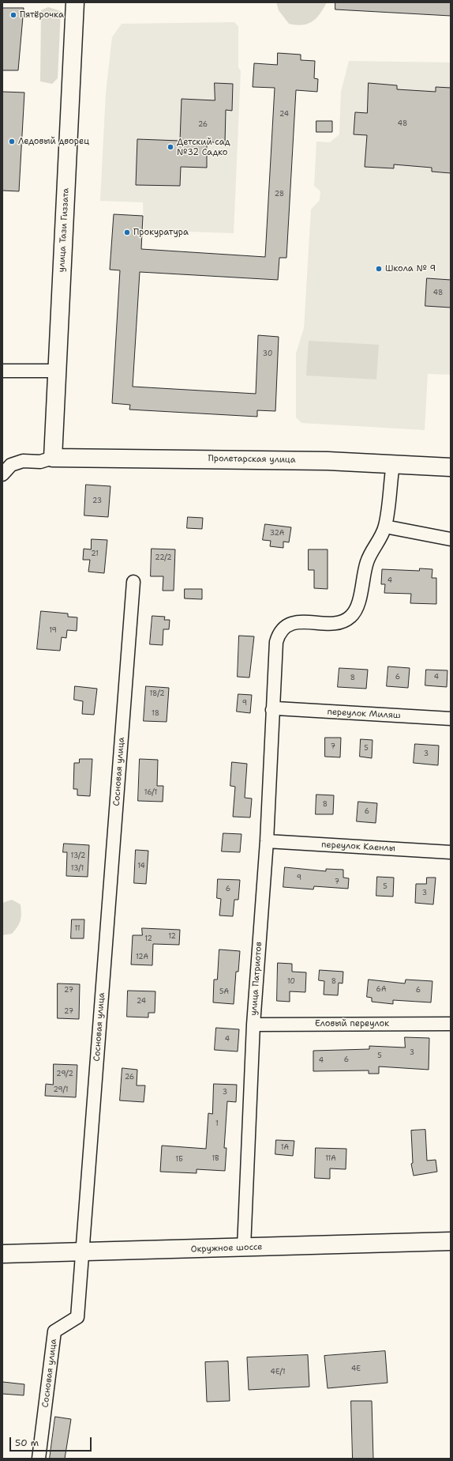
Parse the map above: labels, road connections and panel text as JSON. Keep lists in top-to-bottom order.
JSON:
{
  "streets": {
    "street": [
      "улица Тази Гиззата",
      "Пролетарская улица",
      "переулок Миляш",
      "Сосновая улица",
      "переулок Каенлы",
      "улица Патриотов",
      "Еловый переулок",
      "Окружное шоссе"
    ]
  },
  "crossings": [
    ["улица Тази Гиззата", "Пролетарская улица"],
    ["Пролетарская улица", "улица Патриотов"],
    ["переулок Миляш", "улица Патриотов"],
    ["Сосновая улица", "Окружное шоссе"],
    ["переулок Каенлы", "улица Патриотов"],
    ["улица Патриотов", "Еловый переулок"],
    ["улица Патриотов", "Окружное шоссе"]
  ],
  "places": [
    "Пятёрочка",
    "Ледовый дворец",
    "Детский сад №32 Садко",
    "Прокуратура",
    "Школа № 9"
  ],
  "house_numbers": [
    "24",
    "48",
    "26",
    "28",
    "48",
    "30",
    "23",
    "32А",
    "21",
    "22/2",
    "4",
    "19",
    "6",
    "4",
    "8",
    "18/2",
    "9",
    "18",
    "7",
    "5",
    "3",
    "16/1",
    "8",
    "6",
    "13/2",
    "14",
    "13/1",
    "9",
    "7",
    "5",
    "6",
    "3",
    "11",
    "12",
    "12",
    "12А",
    "10",
    "8",
    "6А",
    "27",
    "6",
    "5А",
    "24",
    "27",
    "4",
    "3",
    "5",
    "6",
    "4",
    "29/2",
    "26",
    "29/1",
    "3",
    "1",
    "1А",
    "1В",
    "11А",
    "1Б",
    "4Е",
    "4Е/1"
  ],
  "scale_bar": "50 m"
}
